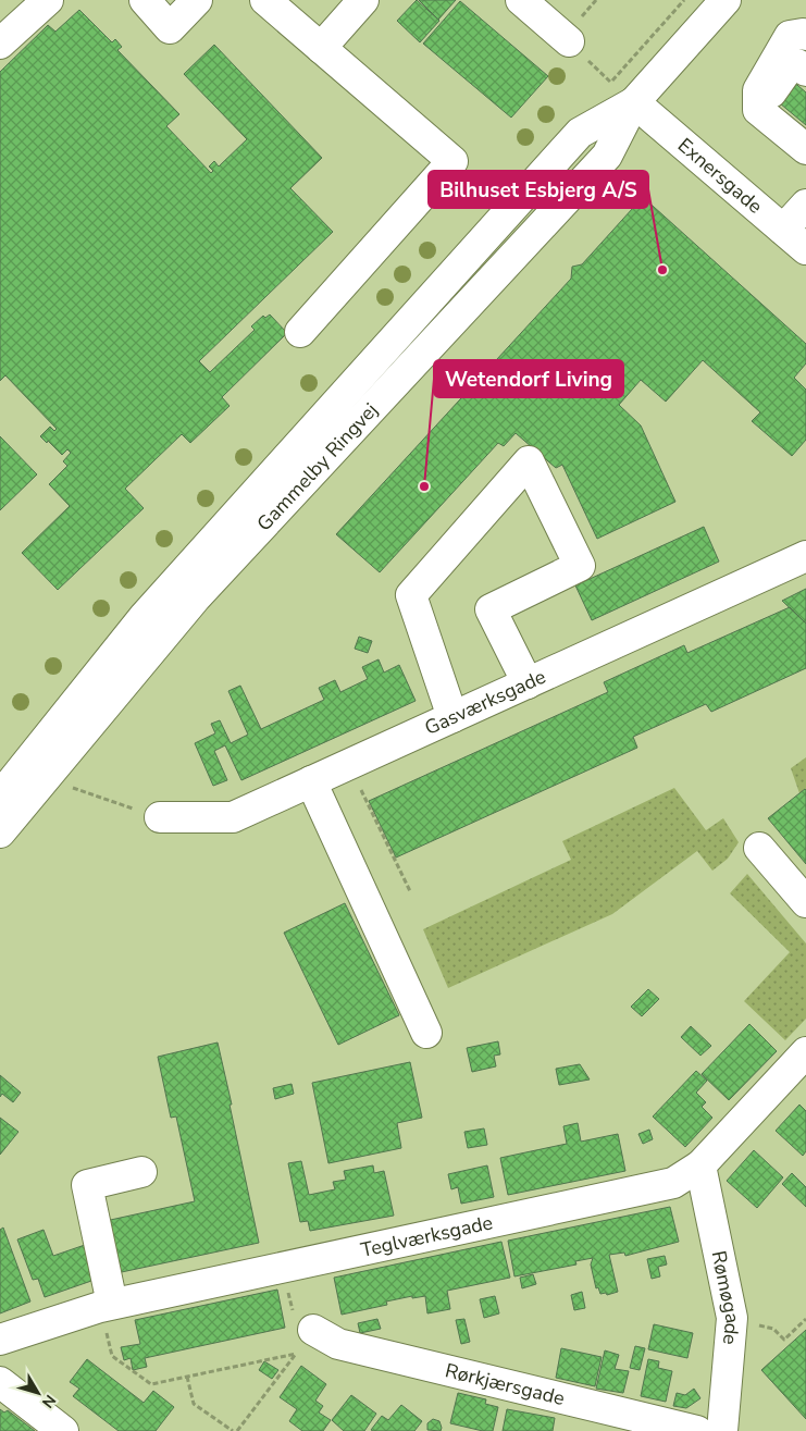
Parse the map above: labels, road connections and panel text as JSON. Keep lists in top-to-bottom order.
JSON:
{
  "streets": {
    "street": [
      "Exnersgade",
      "Gammelby Ringvej",
      "Gasværksgade",
      "Teglværksgade",
      "Rømøgade",
      "Rørkjærsgade"
    ]
  },
  "crossings": [
    ["Exnersgade", "Gammelby Ringvej"],
    ["Teglværksgade", "Rømøgade"]
  ],
  "places": ["Bilhuset Esbjerg A/S", "Wetendorf Living"],
  "north": "bottom right"
}
